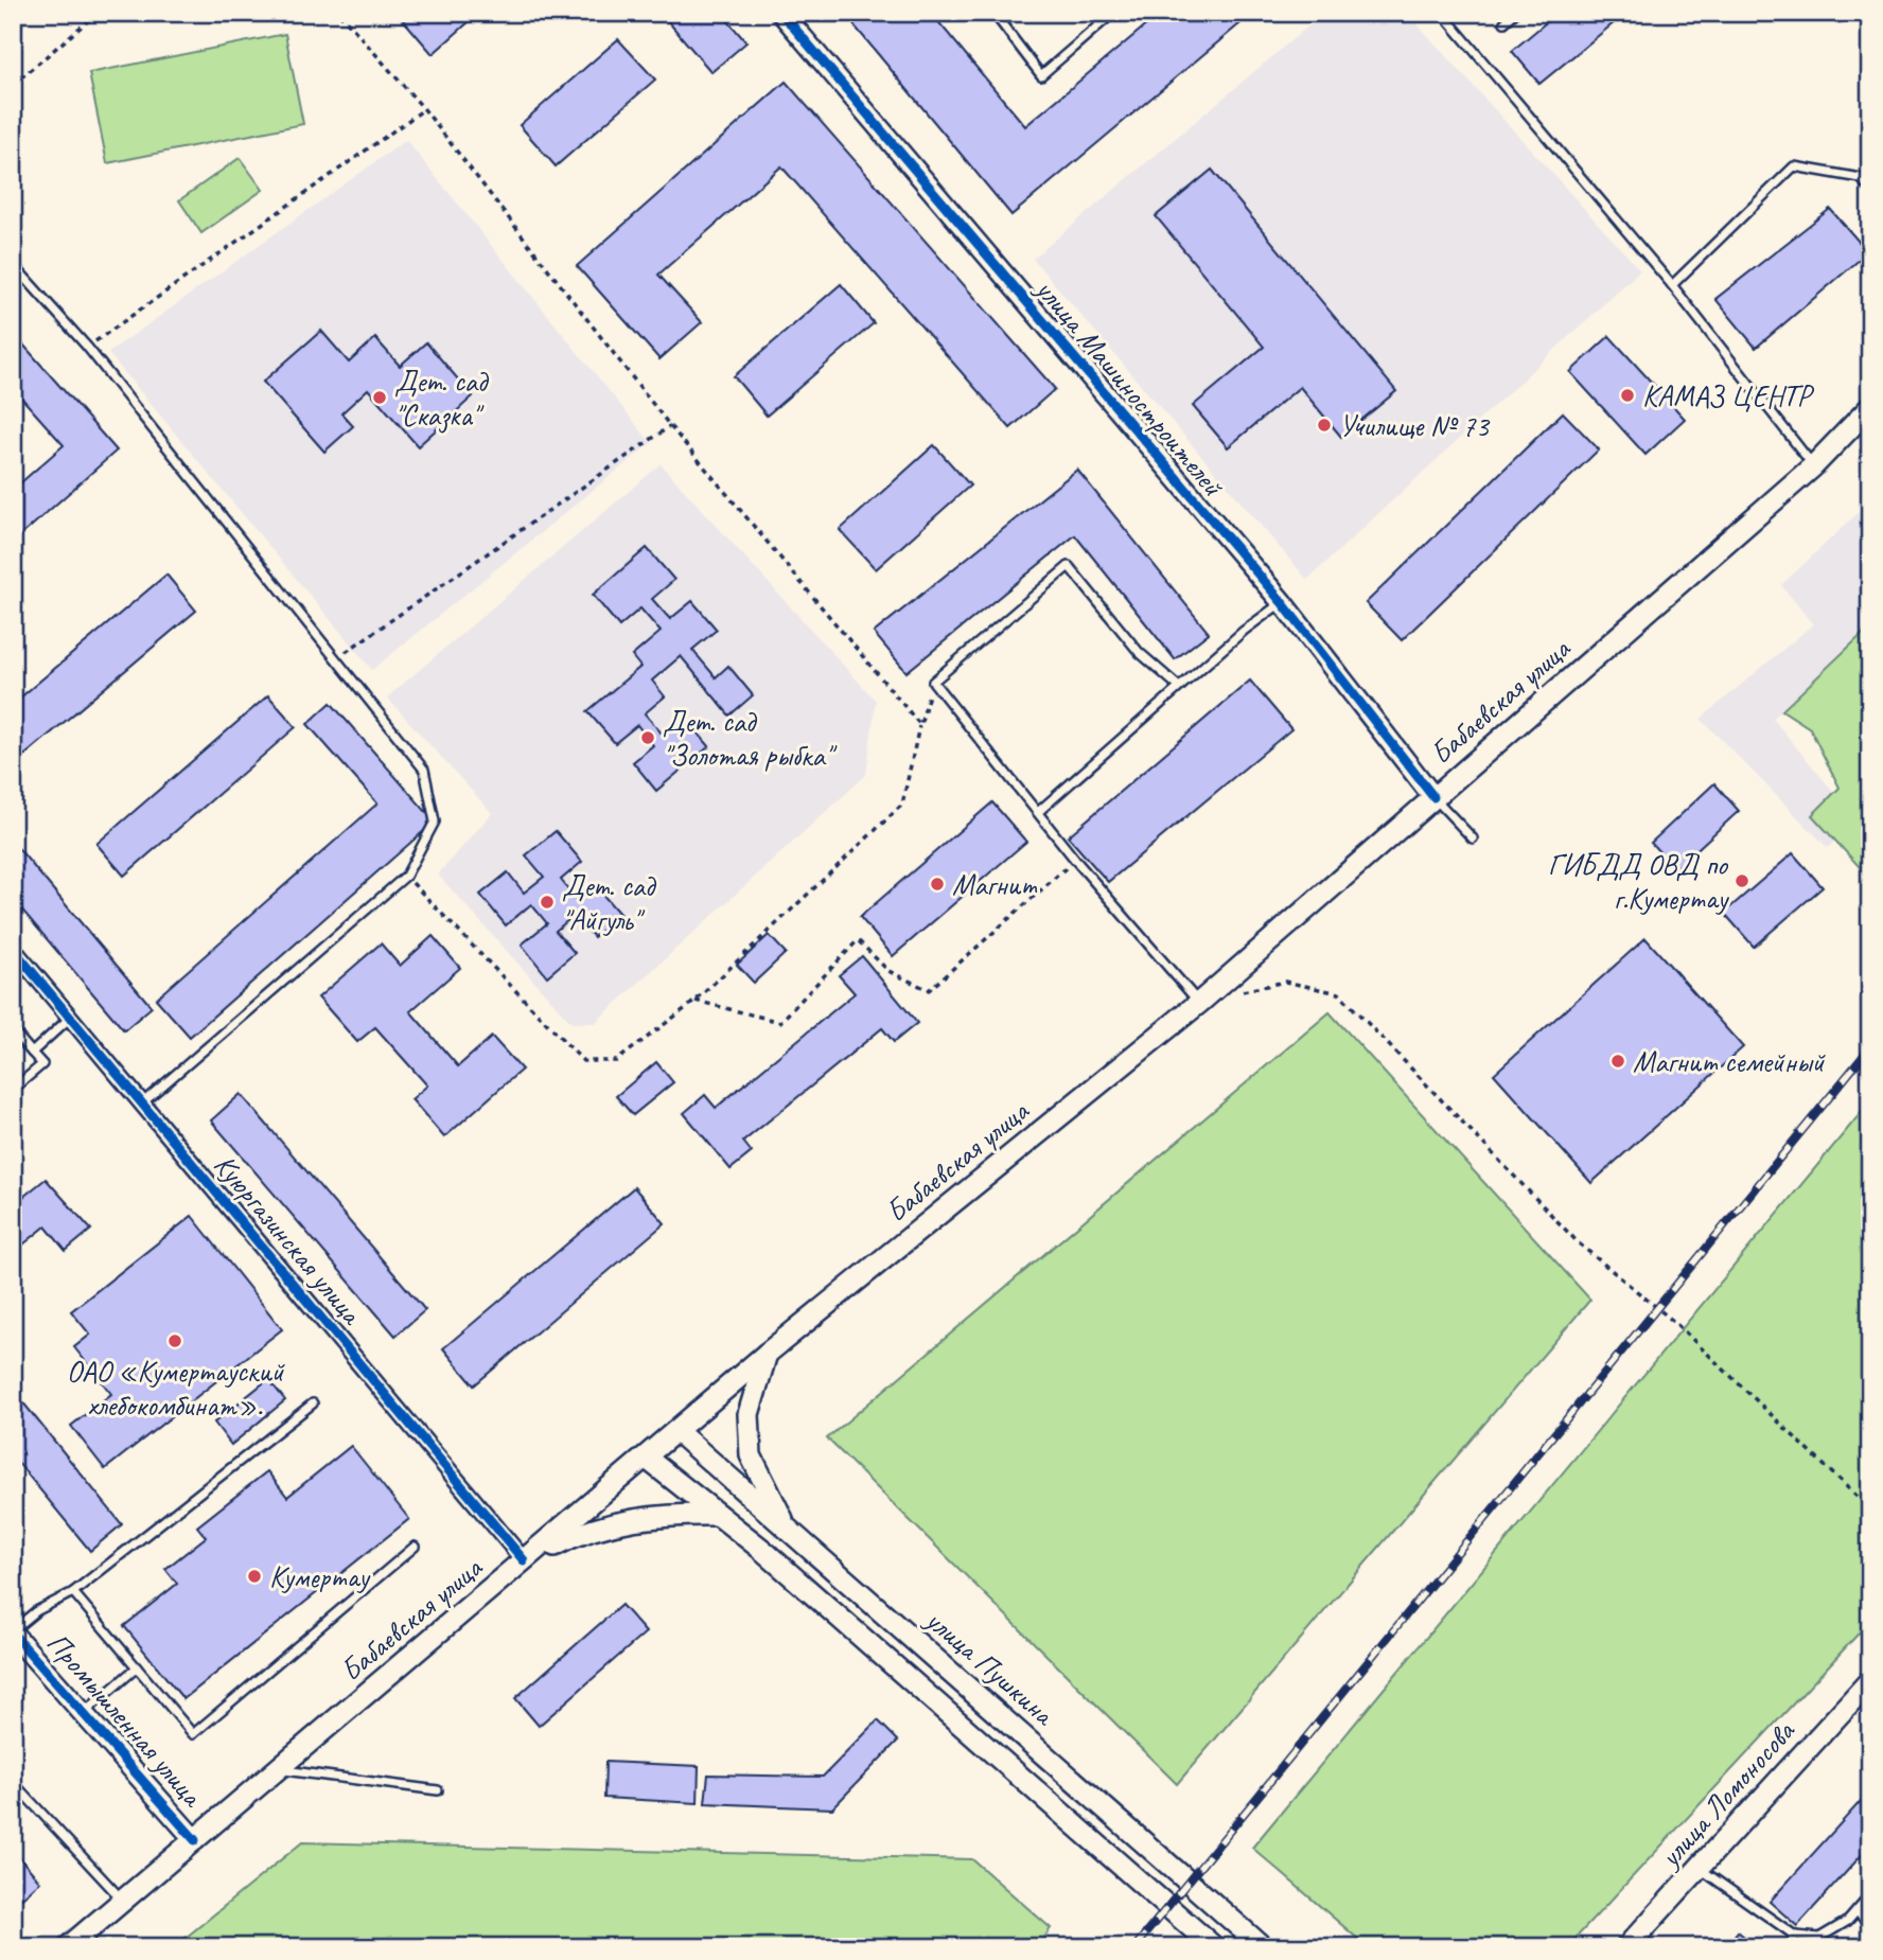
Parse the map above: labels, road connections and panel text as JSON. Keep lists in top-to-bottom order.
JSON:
{
  "streets": {
    "main road": ["Бабаевская улица", "улица Пушкина", "улица Ломоносова"],
    "street": ["улица Машиностроителей", "Куюргазинская улица", "Промышленная улица"]
  },
  "crossings": [
    ["улица Машиностроителей", "Бабаевская улица"],
    ["Бабаевская улица", "Куюргазинская улица"],
    ["Бабаевская улица", "улица Пушкина"],
    ["Бабаевская улица", "Промышленная улица"]
  ],
  "places": [
    "КАМАЗ ЦЕНТР",
    "Дет. сад \"Сказка\"",
    "Училище № 73",
    "Дет. сад \"Золотая рыбка\"",
    "ГИБДД ОВД по г.Кумертау",
    "Магнит",
    "Дет. сад \"Айгуль\"",
    "Магнит семейный",
    "ОАО «Кумертауский хлебокомбинат».",
    "Кумертау"
  ]
}
